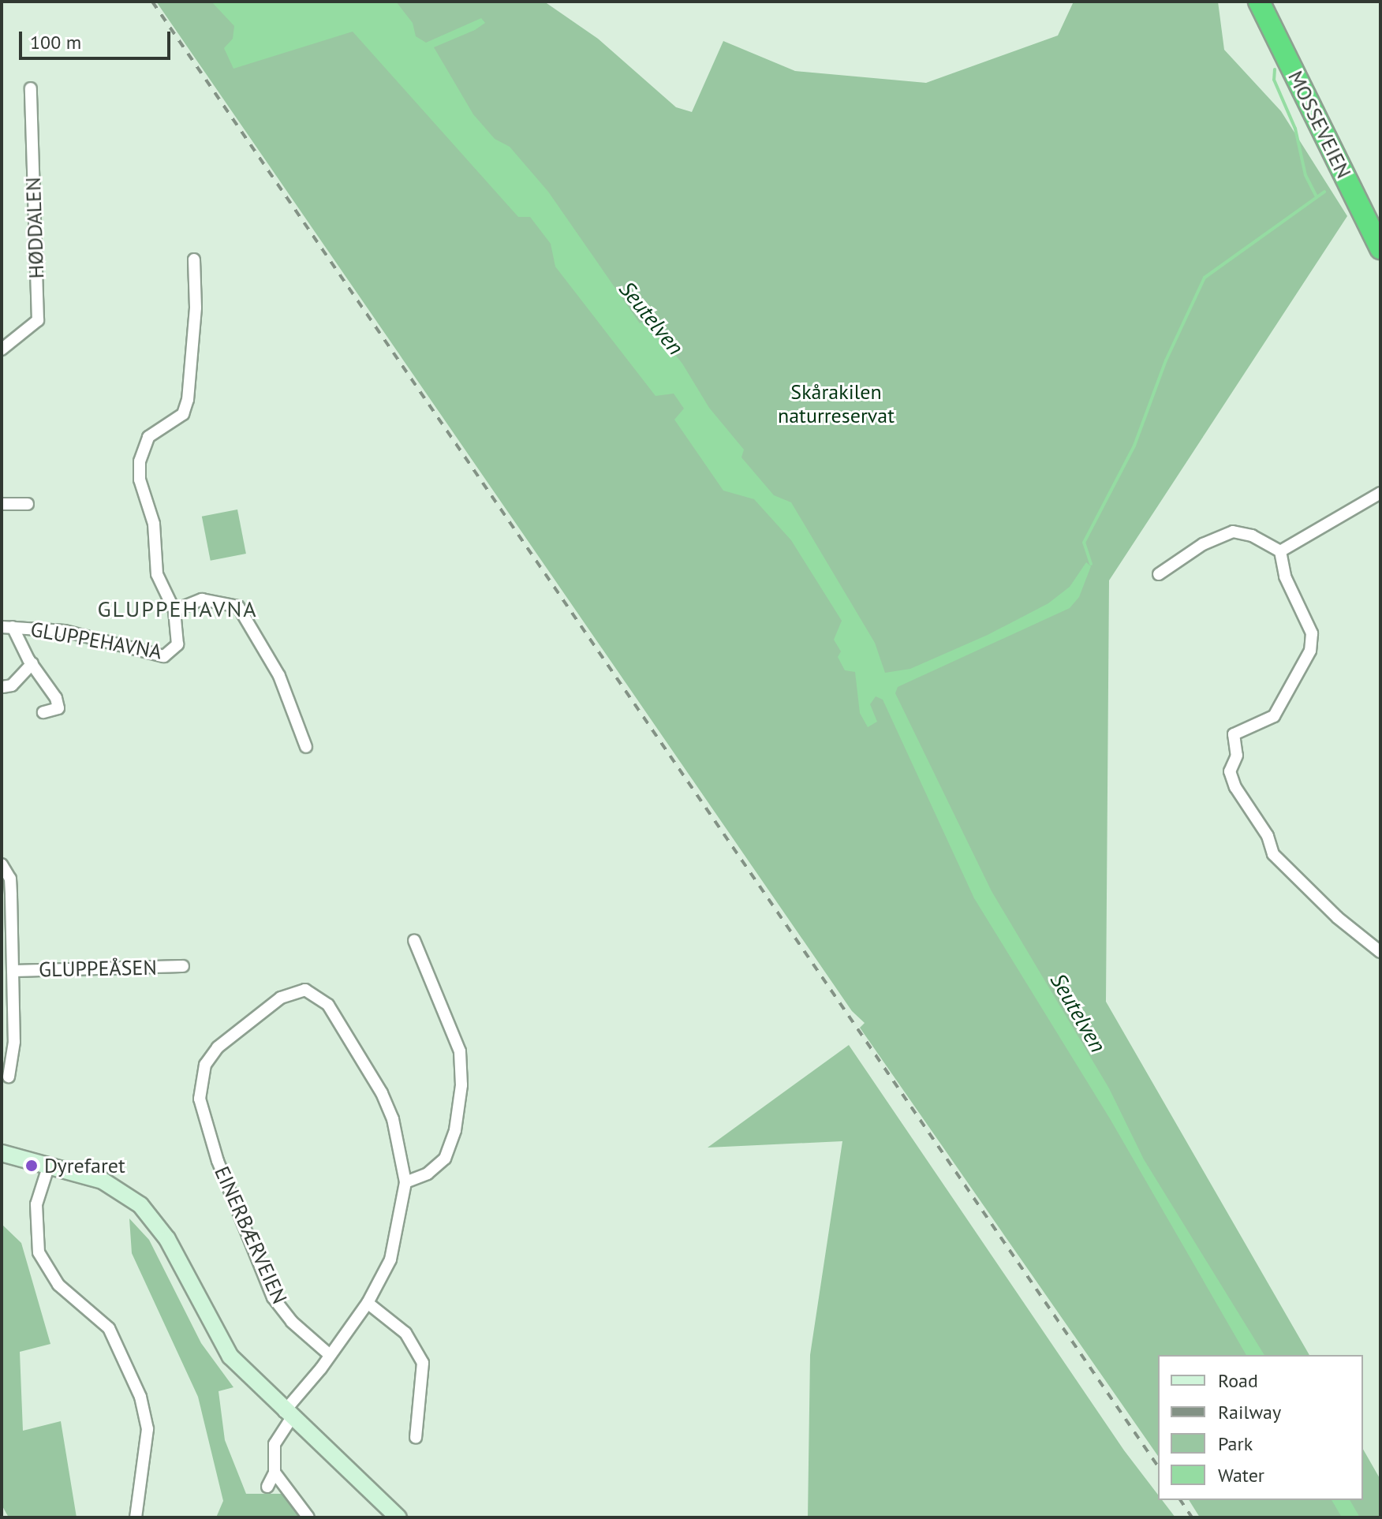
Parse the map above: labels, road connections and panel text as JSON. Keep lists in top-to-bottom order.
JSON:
{
  "streets": {
    "highway": ["MOSSEVEIEN"],
    "street": [
      "HØDDALEN",
      "GLUPPEHAVNA",
      "GLUPPEÅSEN",
      "EINERBÆRVEIEN"
    ]
  },
  "districts": ["GLUPPEHAVNA"],
  "water": ["Seutelven"],
  "parks": ["Skårakilen naturreservat"],
  "places": ["Dyrefaret"],
  "legend": [
    "Road",
    "Railway",
    "Park",
    "Water"
  ],
  "scale_bar": "100 m"
}
